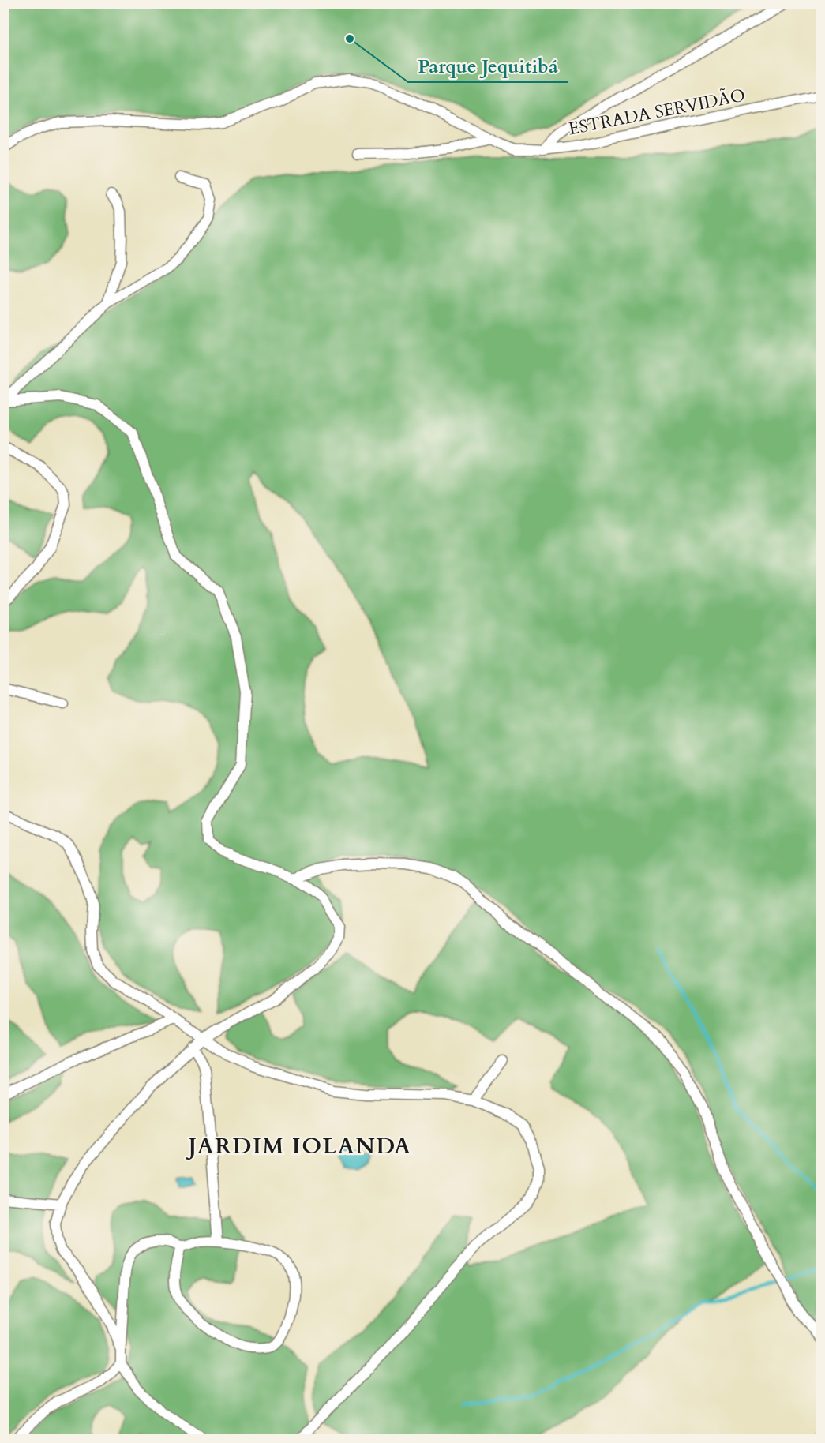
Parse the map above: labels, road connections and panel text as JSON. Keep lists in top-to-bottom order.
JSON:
{
  "streets": {
    "street": ["ESTRADA SERVIDÃO"]
  },
  "districts": ["JARDIM IOLANDA"],
  "places": ["Parque Jequitibá"]
}
